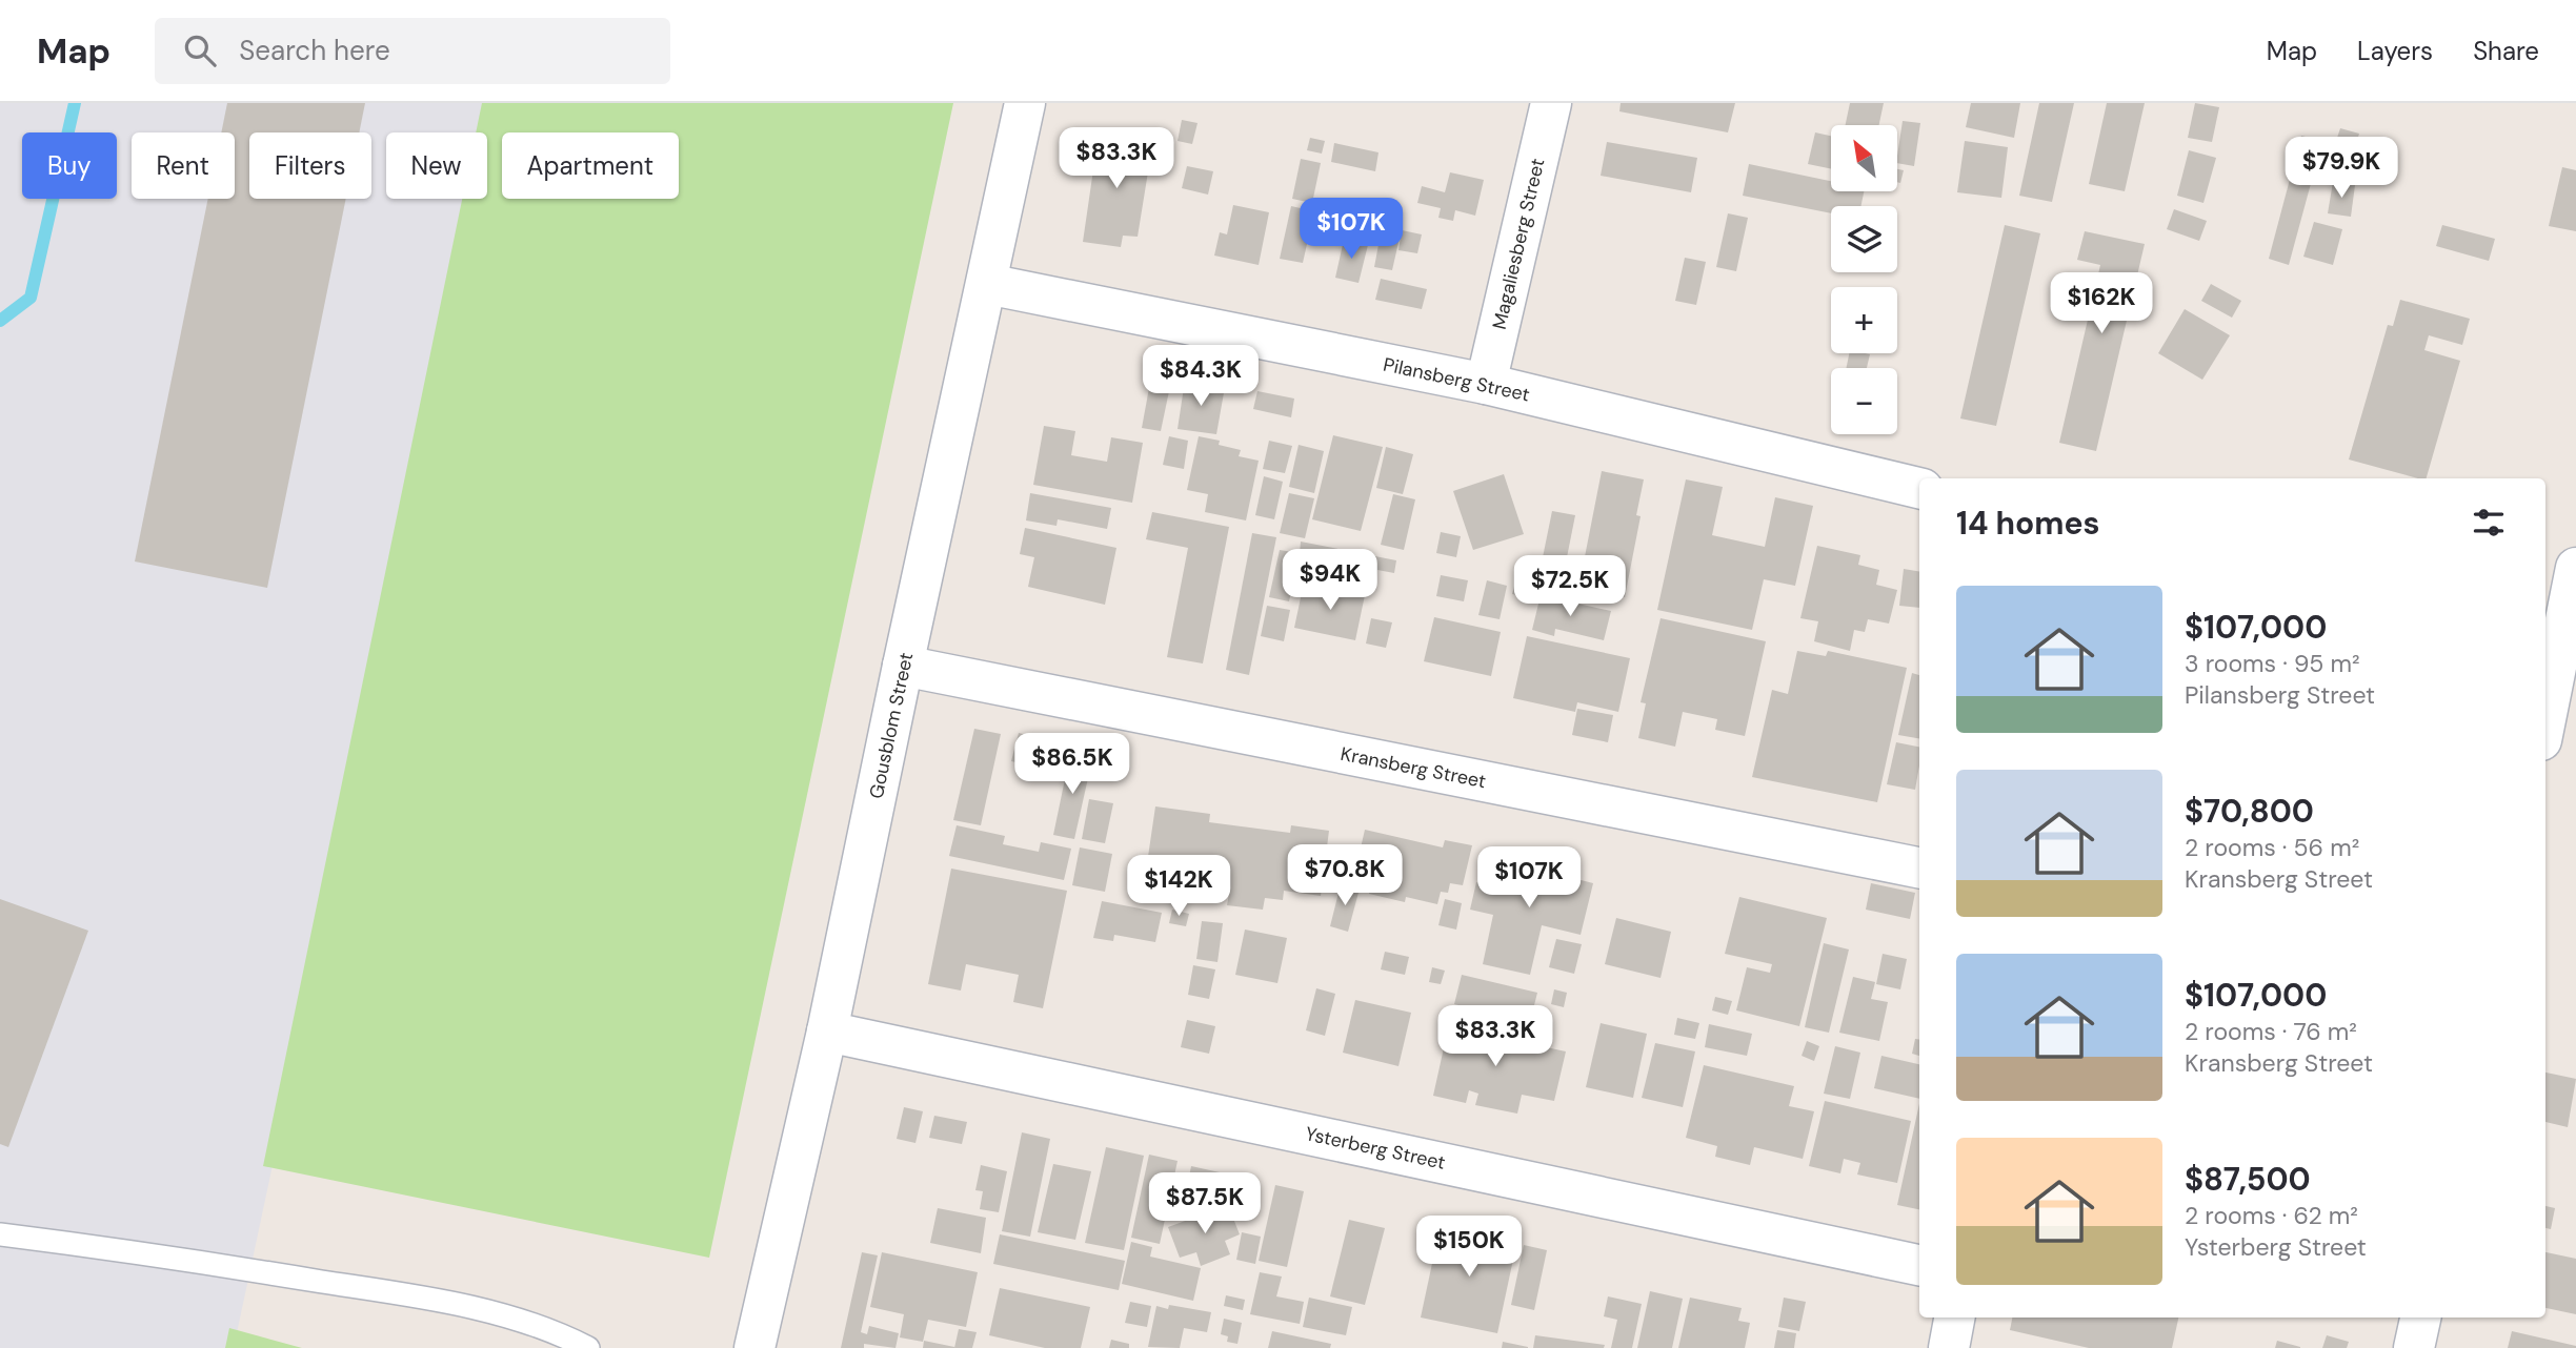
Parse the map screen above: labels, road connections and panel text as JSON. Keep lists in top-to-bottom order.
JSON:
{
  "streets": {
    "street": [
      "Magaliesberg Street",
      "Pilansberg Street",
      "Gousblom Street",
      "Kransberg Street",
      "Ysterberg Street"
    ]
  },
  "crossings": [
    ["Magaliesberg Street", "Pilansberg Street"],
    ["Pilansberg Street", "Gousblom Street"],
    ["Gousblom Street", "Kransberg Street"],
    ["Gousblom Street", "Ysterberg Street"]
  ],
  "north": "top left",
  "page": {
    "header": "Map",
    "search": "Search here",
    "nav": ["Map", "Layers", "Share"],
    "map_buttons": ["+", "−"],
    "price": [
      "$83.3K",
      "$79.9K",
      "$107K",
      "$162K",
      "$84.3K",
      "$94K",
      "$72.5K",
      "$86.5K",
      "$70.8K",
      "$107K",
      "$142K",
      "$83.3K",
      "$87.5K",
      "$150K"
    ],
    "chip": [
      "Buy",
      "Rent",
      "Filters",
      "New",
      "Apartment"
    ],
    "heading": "14 homes",
    "list": [
      {
        "name": "$107,000",
        "note": "3 rooms · 95 m² · Pilansberg Street"
      },
      {
        "name": "$70,800",
        "note": "2 rooms · 56 m² · Kransberg Street"
      },
      {
        "name": "$107,000",
        "note": "2 rooms · 76 m² · Kransberg Street"
      },
      {
        "name": "$87,500",
        "note": "2 rooms · 62 m² · Ysterberg Street"
      }
    ]
  }
}
